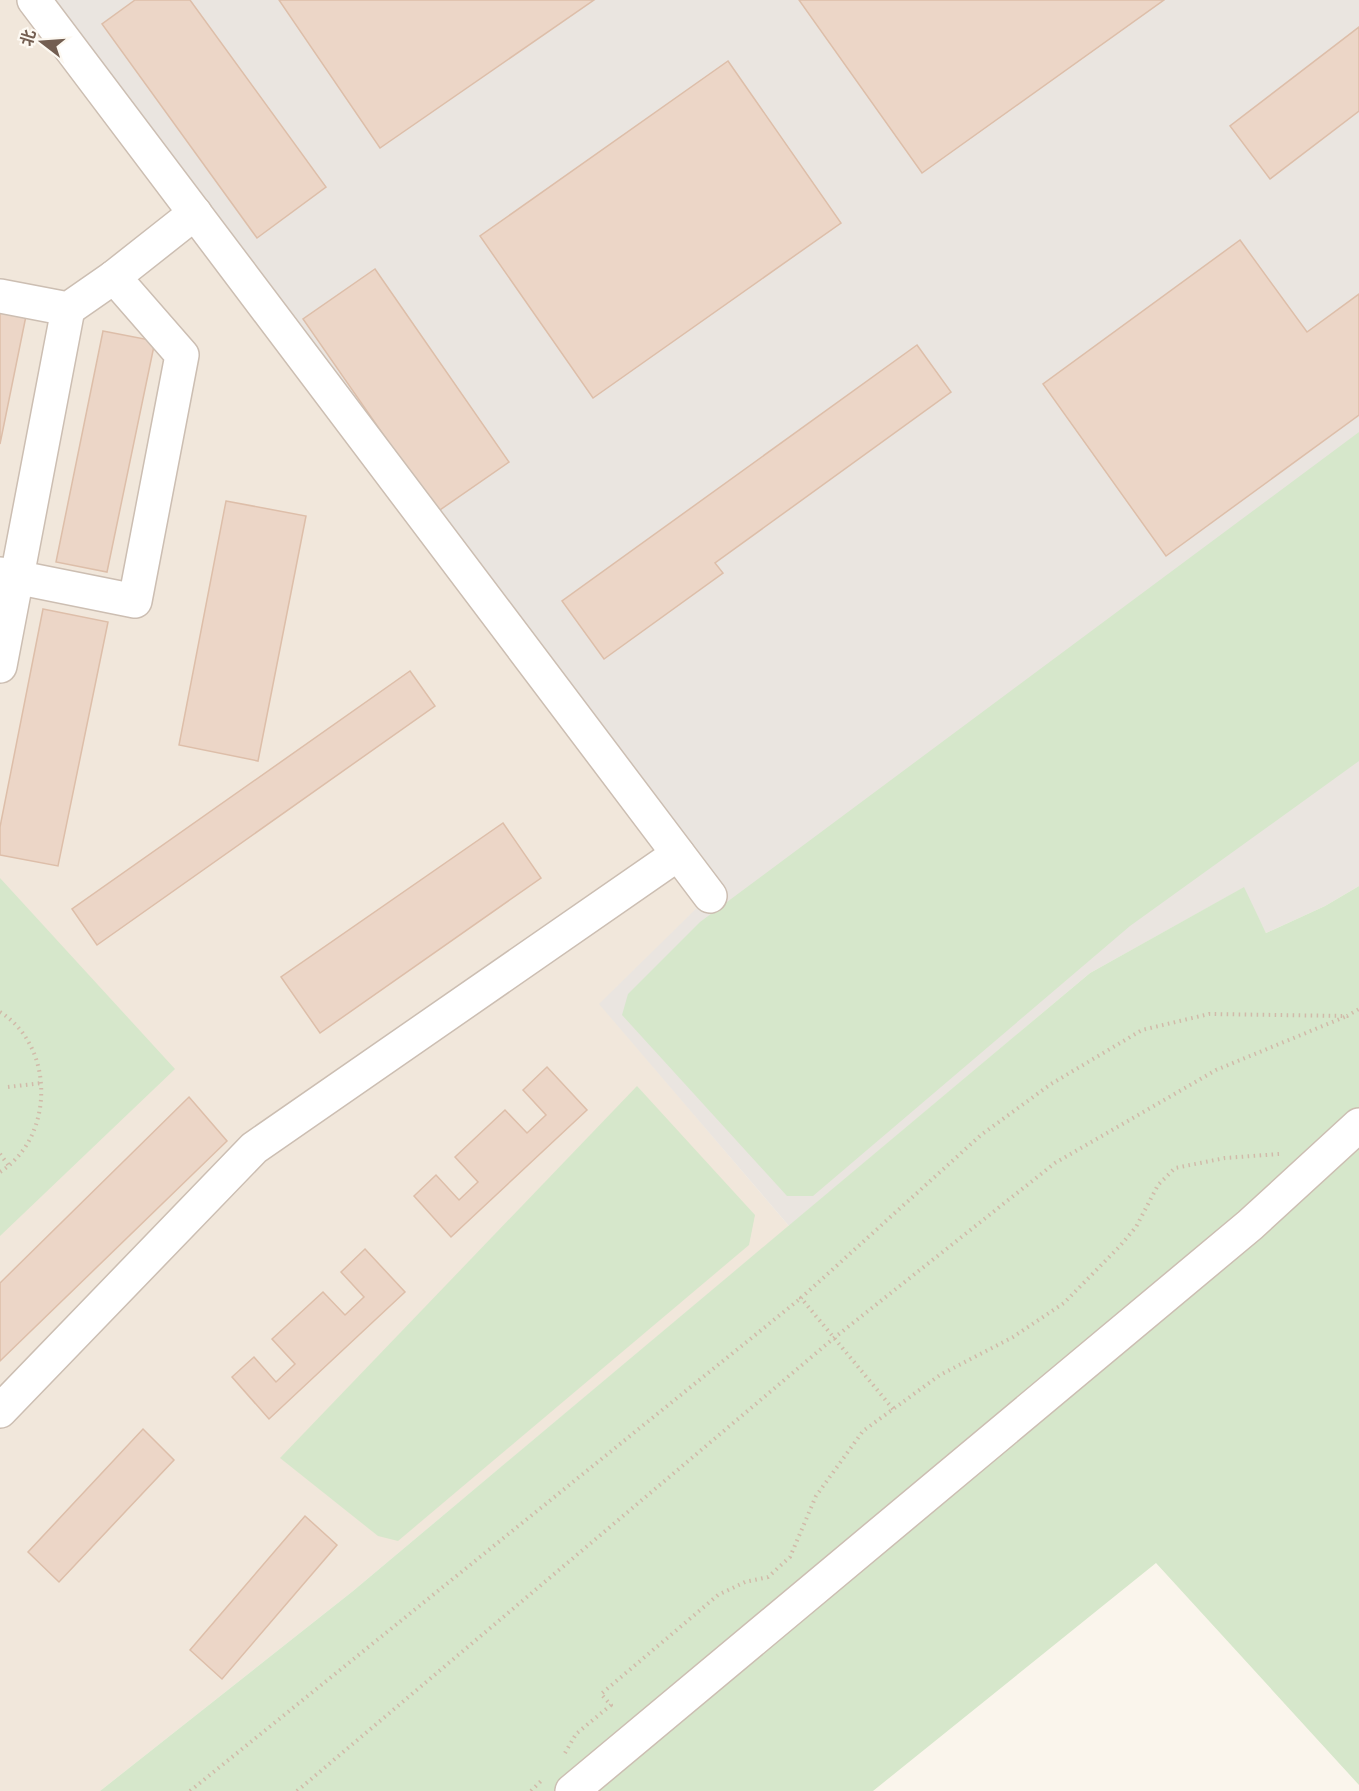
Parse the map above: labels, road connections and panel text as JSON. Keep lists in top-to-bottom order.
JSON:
{
  "north": "left"
}
